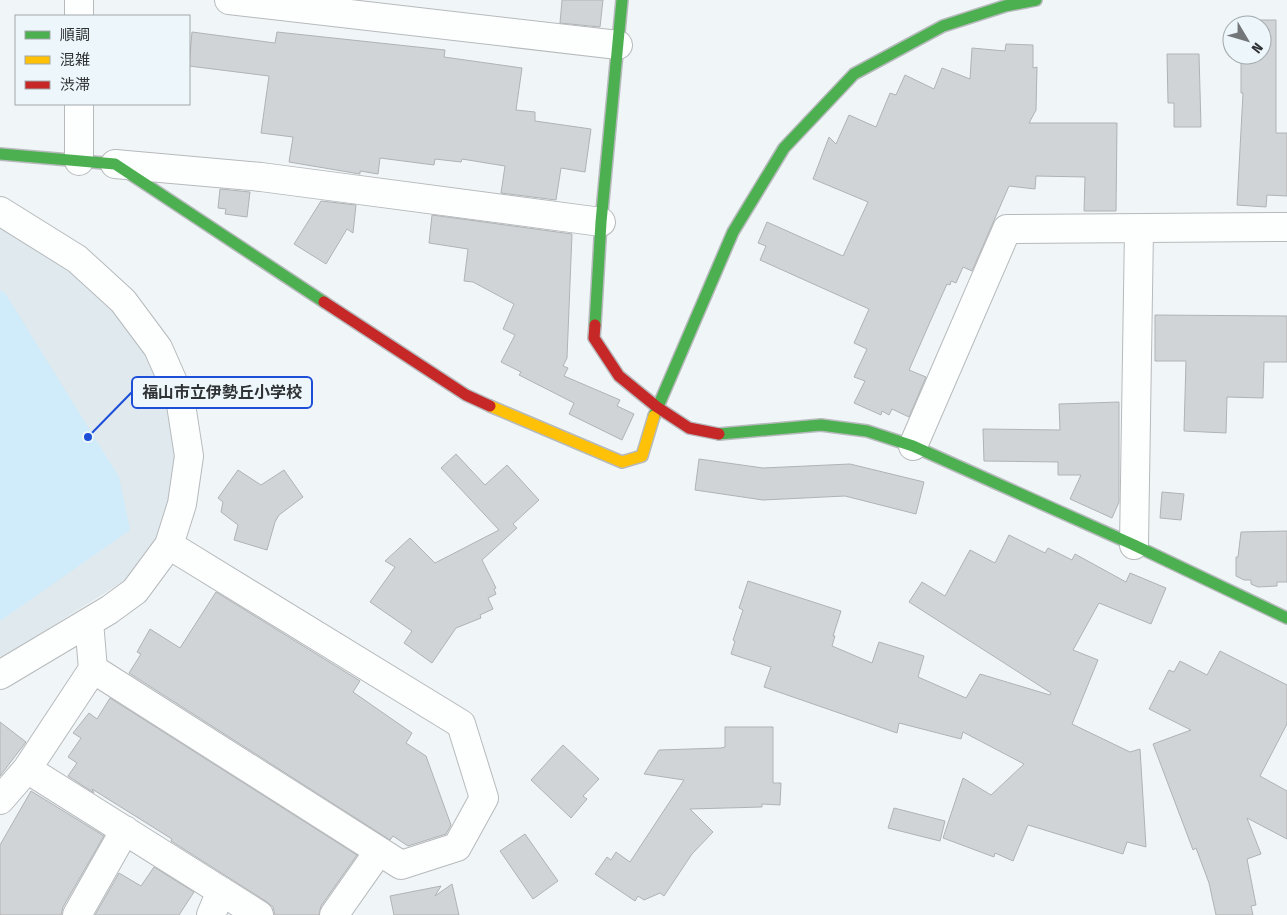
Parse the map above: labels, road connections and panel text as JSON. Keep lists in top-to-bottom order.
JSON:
{
  "places": ["福山市立伊勢丘小学校"],
  "legend": ["順調", "混雑", "渋滞"],
  "north": "bottom right"
}
